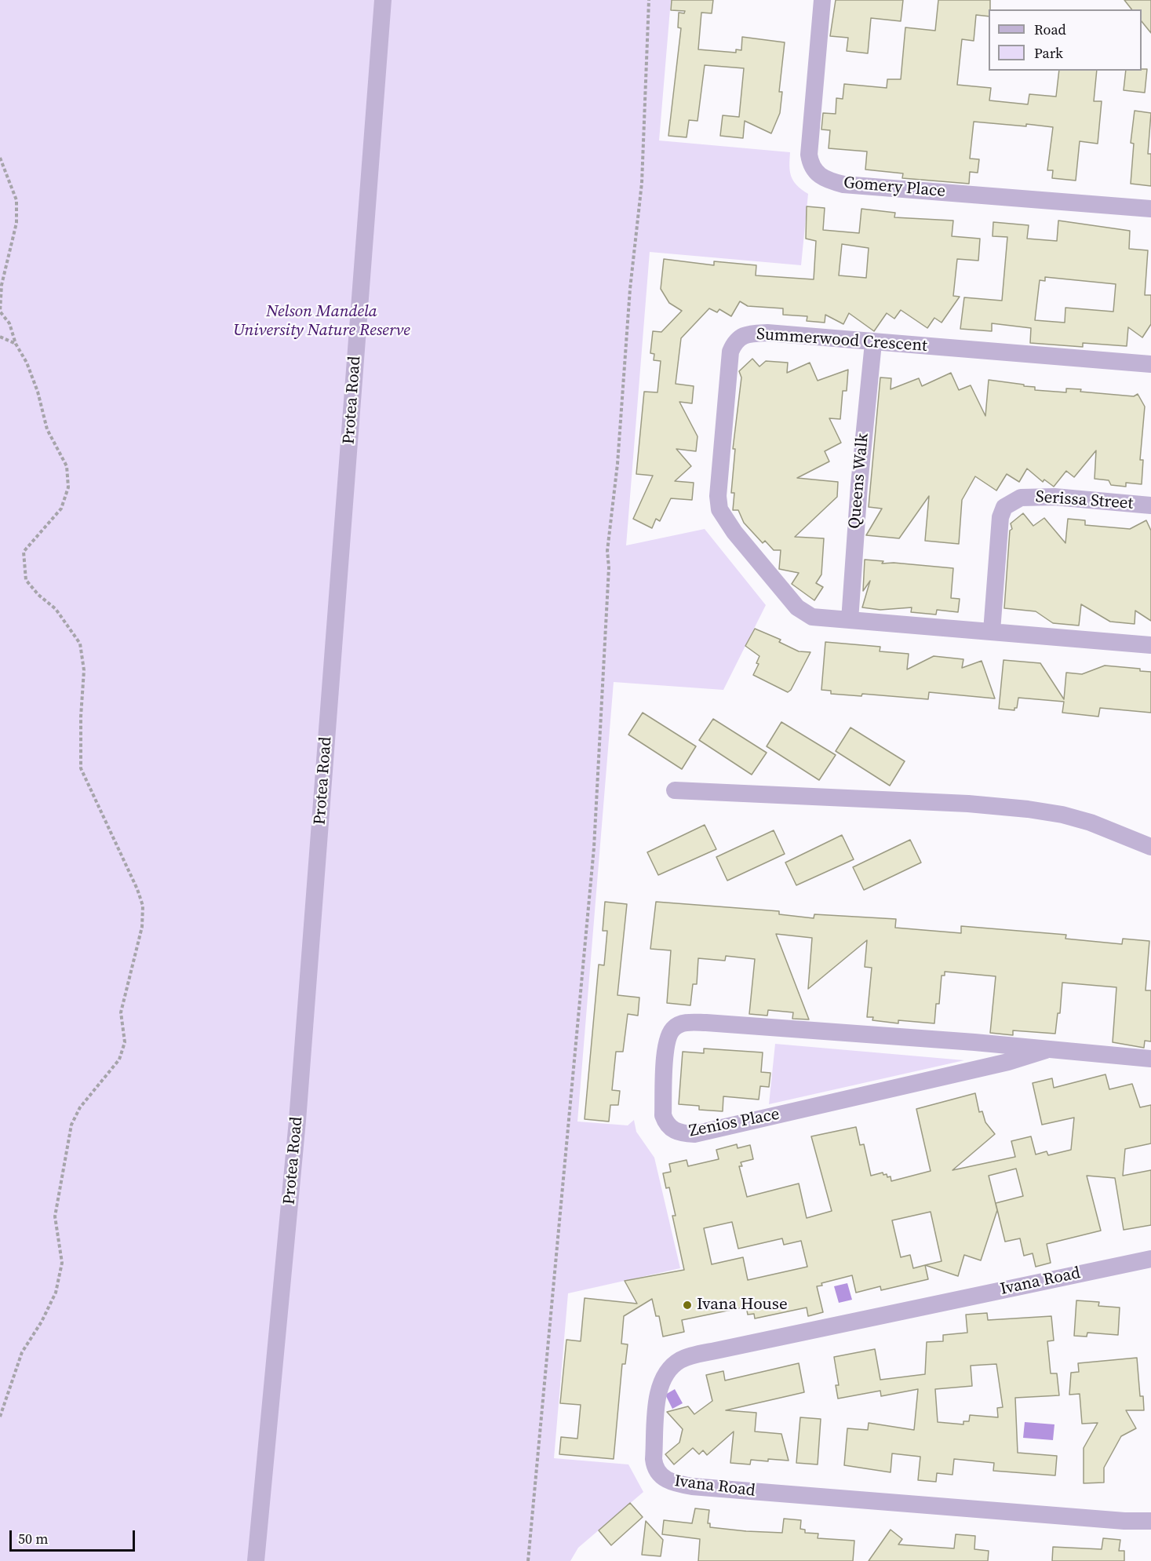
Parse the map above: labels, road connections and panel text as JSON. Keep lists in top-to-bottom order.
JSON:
{
  "streets": {
    "street": [
      "Gomery Place",
      "Summerwood Crescent",
      "Protea Road",
      "Queens Walk",
      "Serissa Street",
      "Zenios Place",
      "Ivana Road"
    ]
  },
  "crossings": [
    ["Summerwood Crescent", "Queens Walk"],
    ["Summerwood Crescent", "Serissa Street"]
  ],
  "parks": ["Nelson Mandela University Nature Reserve"],
  "places": ["Ivana House"],
  "legend": ["Road", "Park"],
  "scale_bar": "50 m"
}
